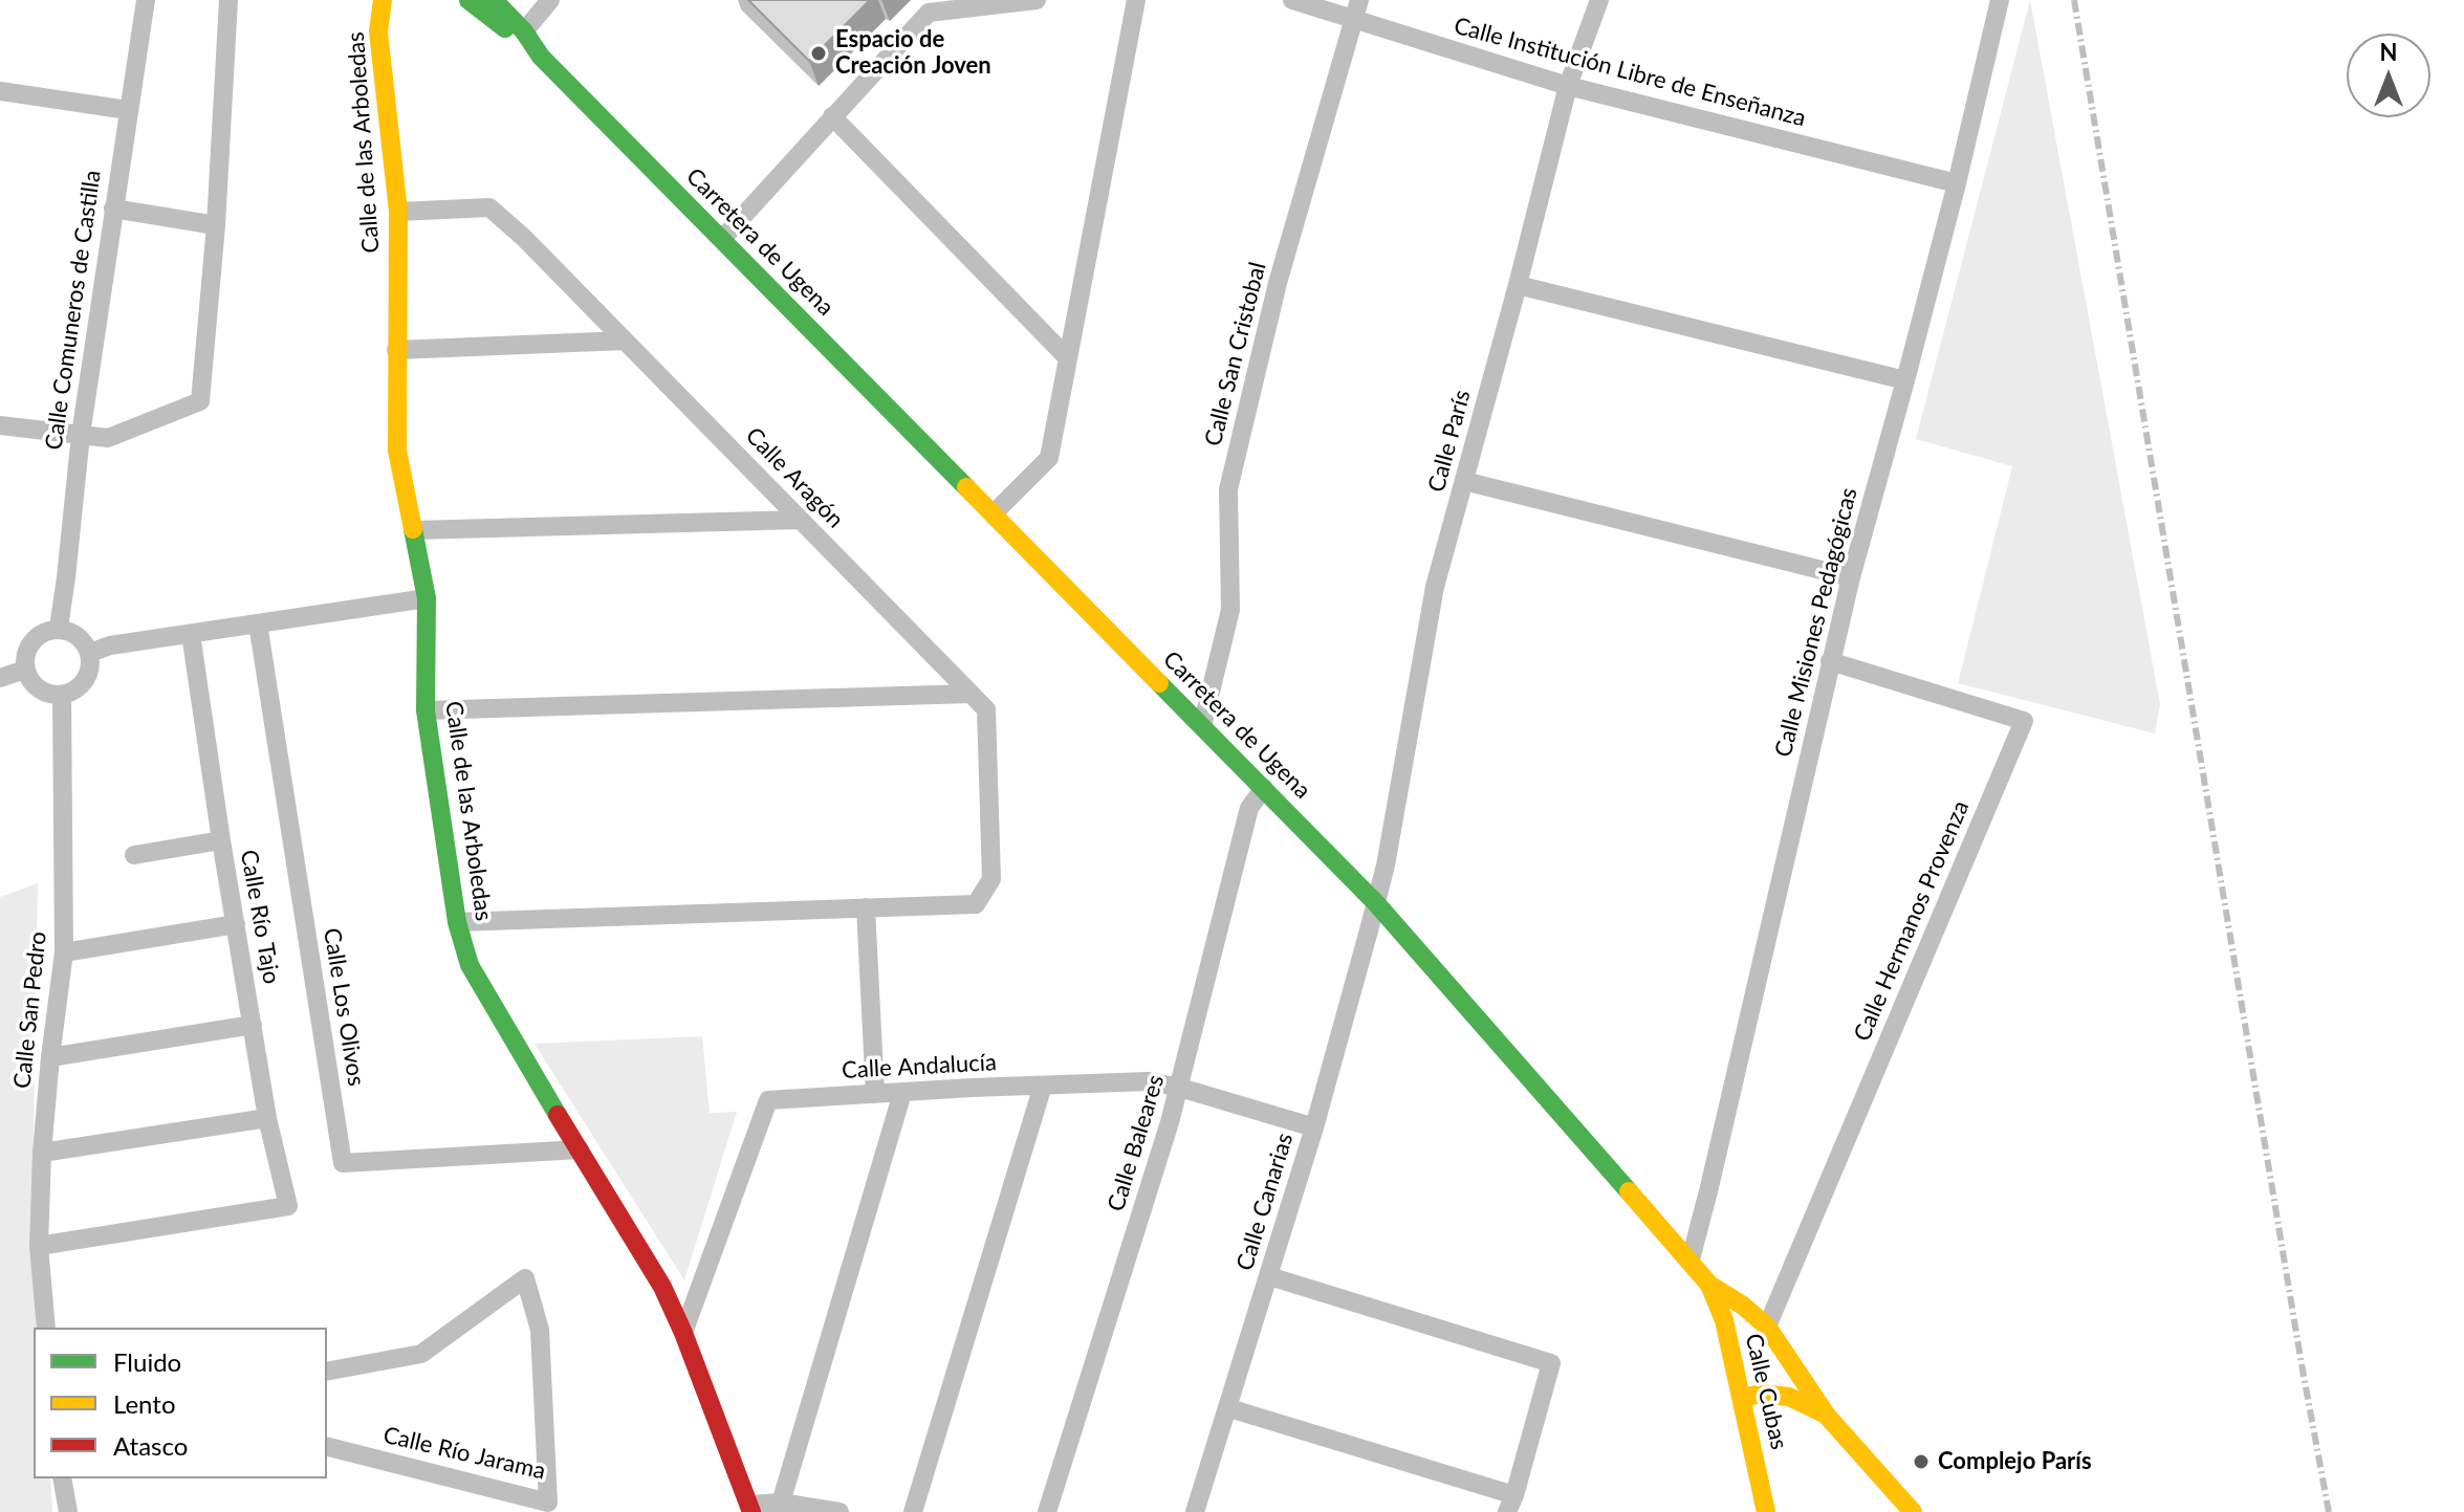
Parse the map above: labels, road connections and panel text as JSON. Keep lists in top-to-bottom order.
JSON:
{
  "streets": {
    "main road": ["Calle de las Arboledas", "Carretera de Ugena", "Calle Cubas"],
    "street": [
      "Calle Institución Libre de Enseñanza",
      "Calle Comuneros de Castilla",
      "Calle San Cristobal",
      "Calle París",
      "Calle Aragón",
      "Calle Misiones Pedagógicas",
      "Calle Río Tajo",
      "Calle Hermanos Provenza",
      "Calle Los Olivos",
      "Calle San Pedro",
      "Calle Andalucía",
      "Calle Baleares",
      "Calle Canarias",
      "Calle Río Jarama"
    ]
  },
  "crossings": [
    ["Calle Institución Libre de Enseñanza", "Calle San Cristobal"],
    ["Calle Institución Libre de Enseñanza", "Calle París"],
    ["Calle Institución Libre de Enseñanza", "Calle Misiones Pedagógicas"],
    ["Calle de las Arboledas", "Calle Aragón"],
    ["Calle de las Arboledas", "Calle Los Olivos"],
    ["Calle de las Arboledas", "Calle Andalucía"],
    ["Carretera de Ugena", "Calle San Cristobal"],
    ["Carretera de Ugena", "Calle París"],
    ["Carretera de Ugena", "Calle Misiones Pedagógicas"],
    ["Carretera de Ugena", "Calle Hermanos Provenza"],
    ["Carretera de Ugena", "Calle Baleares"],
    ["Carretera de Ugena", "Calle Canarias"],
    ["Carretera de Ugena", "Calle Cubas"],
    ["Calle Comuneros de Castilla", "Calle San Pedro"],
    ["Calle París", "Calle Canarias"],
    ["Calle Misiones Pedagógicas", "Calle Hermanos Provenza"],
    ["Calle Río Tajo", "Calle San Pedro"],
    ["Calle Andalucía", "Calle Baleares"],
    ["Calle Andalucía", "Calle Canarias"]
  ],
  "places": ["Espacio de Creación Joven", "Complejo París"],
  "legend": ["Fluido", "Lento", "Atasco"],
  "north": "top"
}
